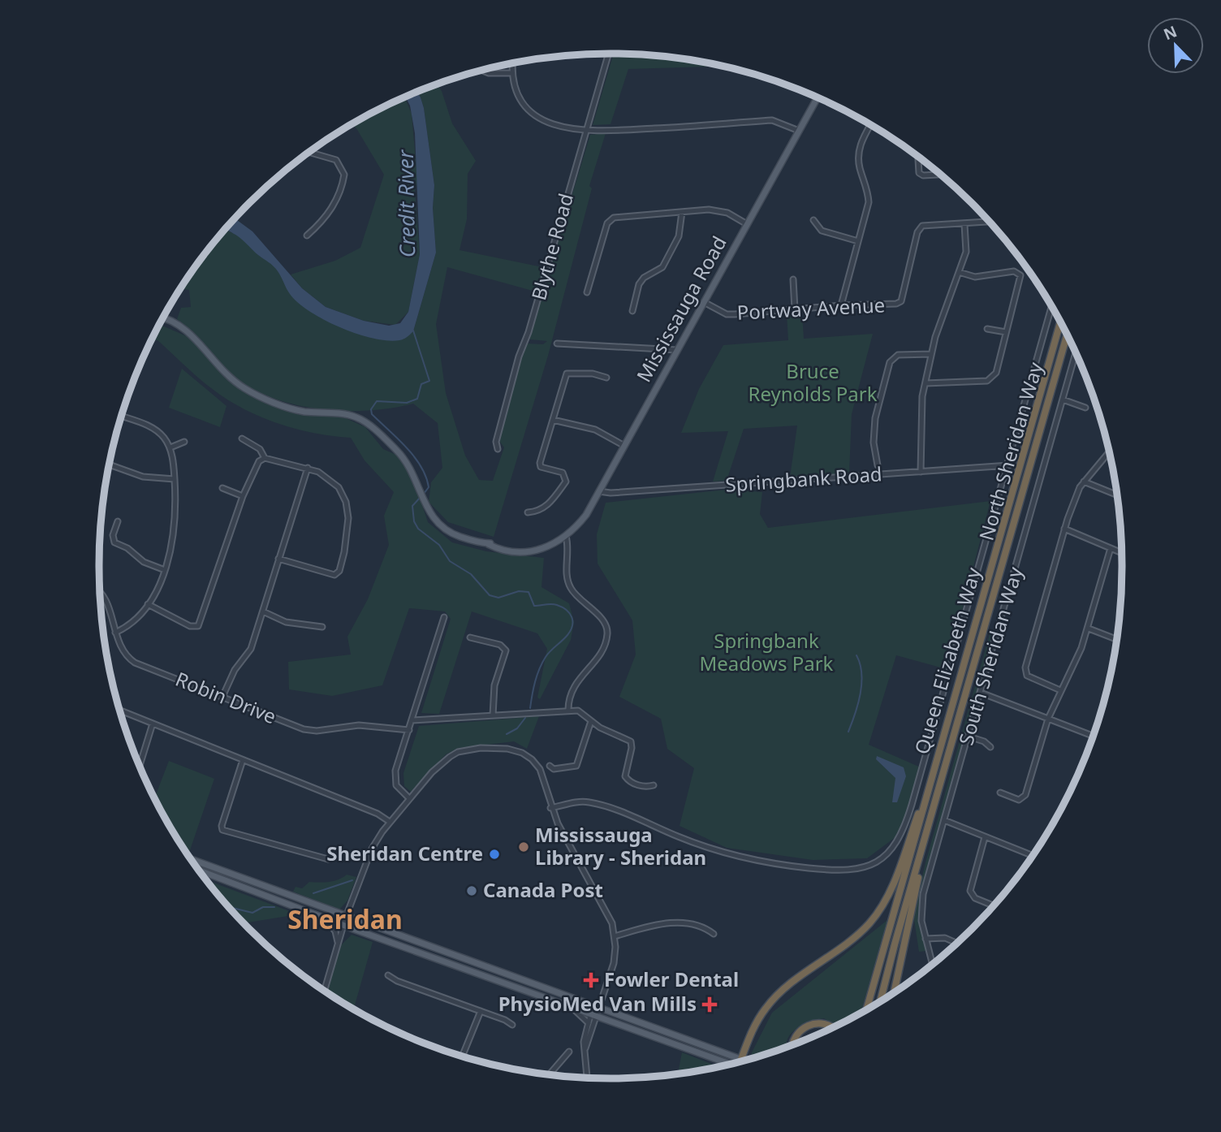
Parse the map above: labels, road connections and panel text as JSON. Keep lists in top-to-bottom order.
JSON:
{
  "streets": {
    "highway": ["Queen Elizabeth Way"],
    "main road": ["Mississauga Road"],
    "street": [
      "Blythe Road",
      "Portway Avenue",
      "North Sheridan Way",
      "Springbank Road",
      "South Sheridan Way",
      "Robin Drive"
    ]
  },
  "crossings": [
    ["Mississauga Road", "Portway Avenue"],
    ["Mississauga Road", "Springbank Road"],
    ["North Sheridan Way", "Springbank Road"]
  ],
  "districts": ["Sheridan"],
  "water": ["Credit River"],
  "parks": ["Bruce Reynolds Park", "Springbank Meadows Park"],
  "places": {
    "other": ["Mississauga Library - Sheridan", "Sheridan Centre", "Canada Post"],
    "health": ["Fowler Dental", "PhysioMed Van Mills"]
  },
  "north": "top left"
}
